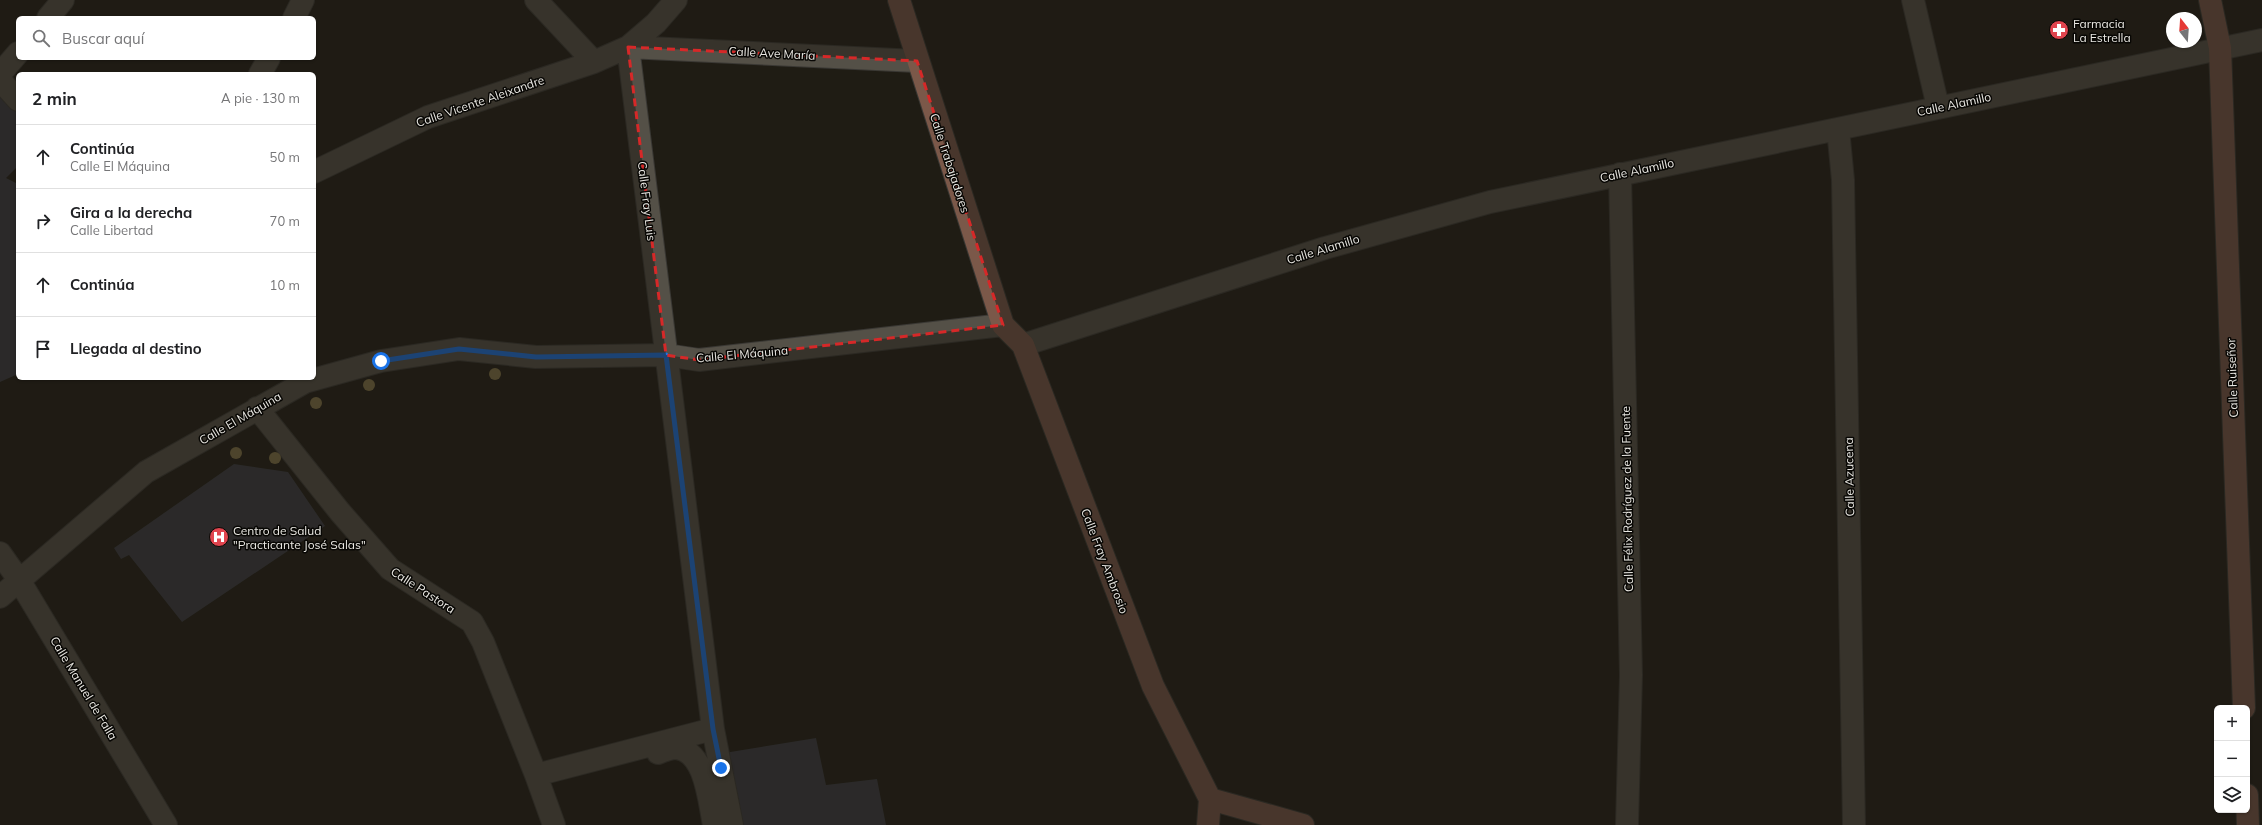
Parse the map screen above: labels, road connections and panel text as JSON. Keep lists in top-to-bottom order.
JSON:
{
  "streets": {
    "street": [
      "Calle Ave María",
      "Calle Vicente Aleixandre",
      "Calle Alamillo",
      "Calle Trabajadores",
      "Calle Fray Luis",
      "Calle El Máquina",
      "Calle Ruiseñor",
      "Calle Azucena",
      "Calle Félix Rodríguez de la Fuente",
      "Calle Fray Ambrosio",
      "Calle Pastora",
      "Calle Manuel de Falla"
    ]
  },
  "crossings": [
    ["Calle Ave María", "Calle Vicente Aleixandre"],
    ["Calle Ave María", "Calle Trabajadores"],
    ["Calle Ave María", "Calle Fray Luis"],
    ["Calle Vicente Aleixandre", "Calle Fray Luis"],
    ["Calle Alamillo", "Calle Ruiseñor"],
    ["Calle Alamillo", "Calle Azucena"],
    ["Calle Alamillo", "Calle Félix Rodríguez de la Fuente"],
    ["Calle Alamillo", "Calle Fray Ambrosio"],
    ["Calle Trabajadores", "Calle El Máquina"],
    ["Calle Trabajadores", "Calle Fray Ambrosio"],
    ["Calle Fray Luis", "Calle El Máquina"],
    ["Calle El Máquina", "Calle Fray Ambrosio"],
    ["Calle El Máquina", "Calle Pastora"],
    ["Calle El Máquina", "Calle Manuel de Falla"]
  ],
  "places": {
    "pharmacy": ["Farmacia La Estrella"],
    "hospital": ["Centro de Salud \"Practicante José Salas\""]
  },
  "north": "top",
  "page": {
    "search": "Buscar aquí",
    "heading": ["2 min", "A pie · 130 m"],
    "list": [
      ["Continúa", "Calle El Máquina", "50 m"],
      ["Gira a la derecha", "Calle Libertad", "70 m"],
      ["Continúa", "10 m"],
      "Llegada al destino"
    ],
    "map_buttons": ["+", "−"]
  }
}
